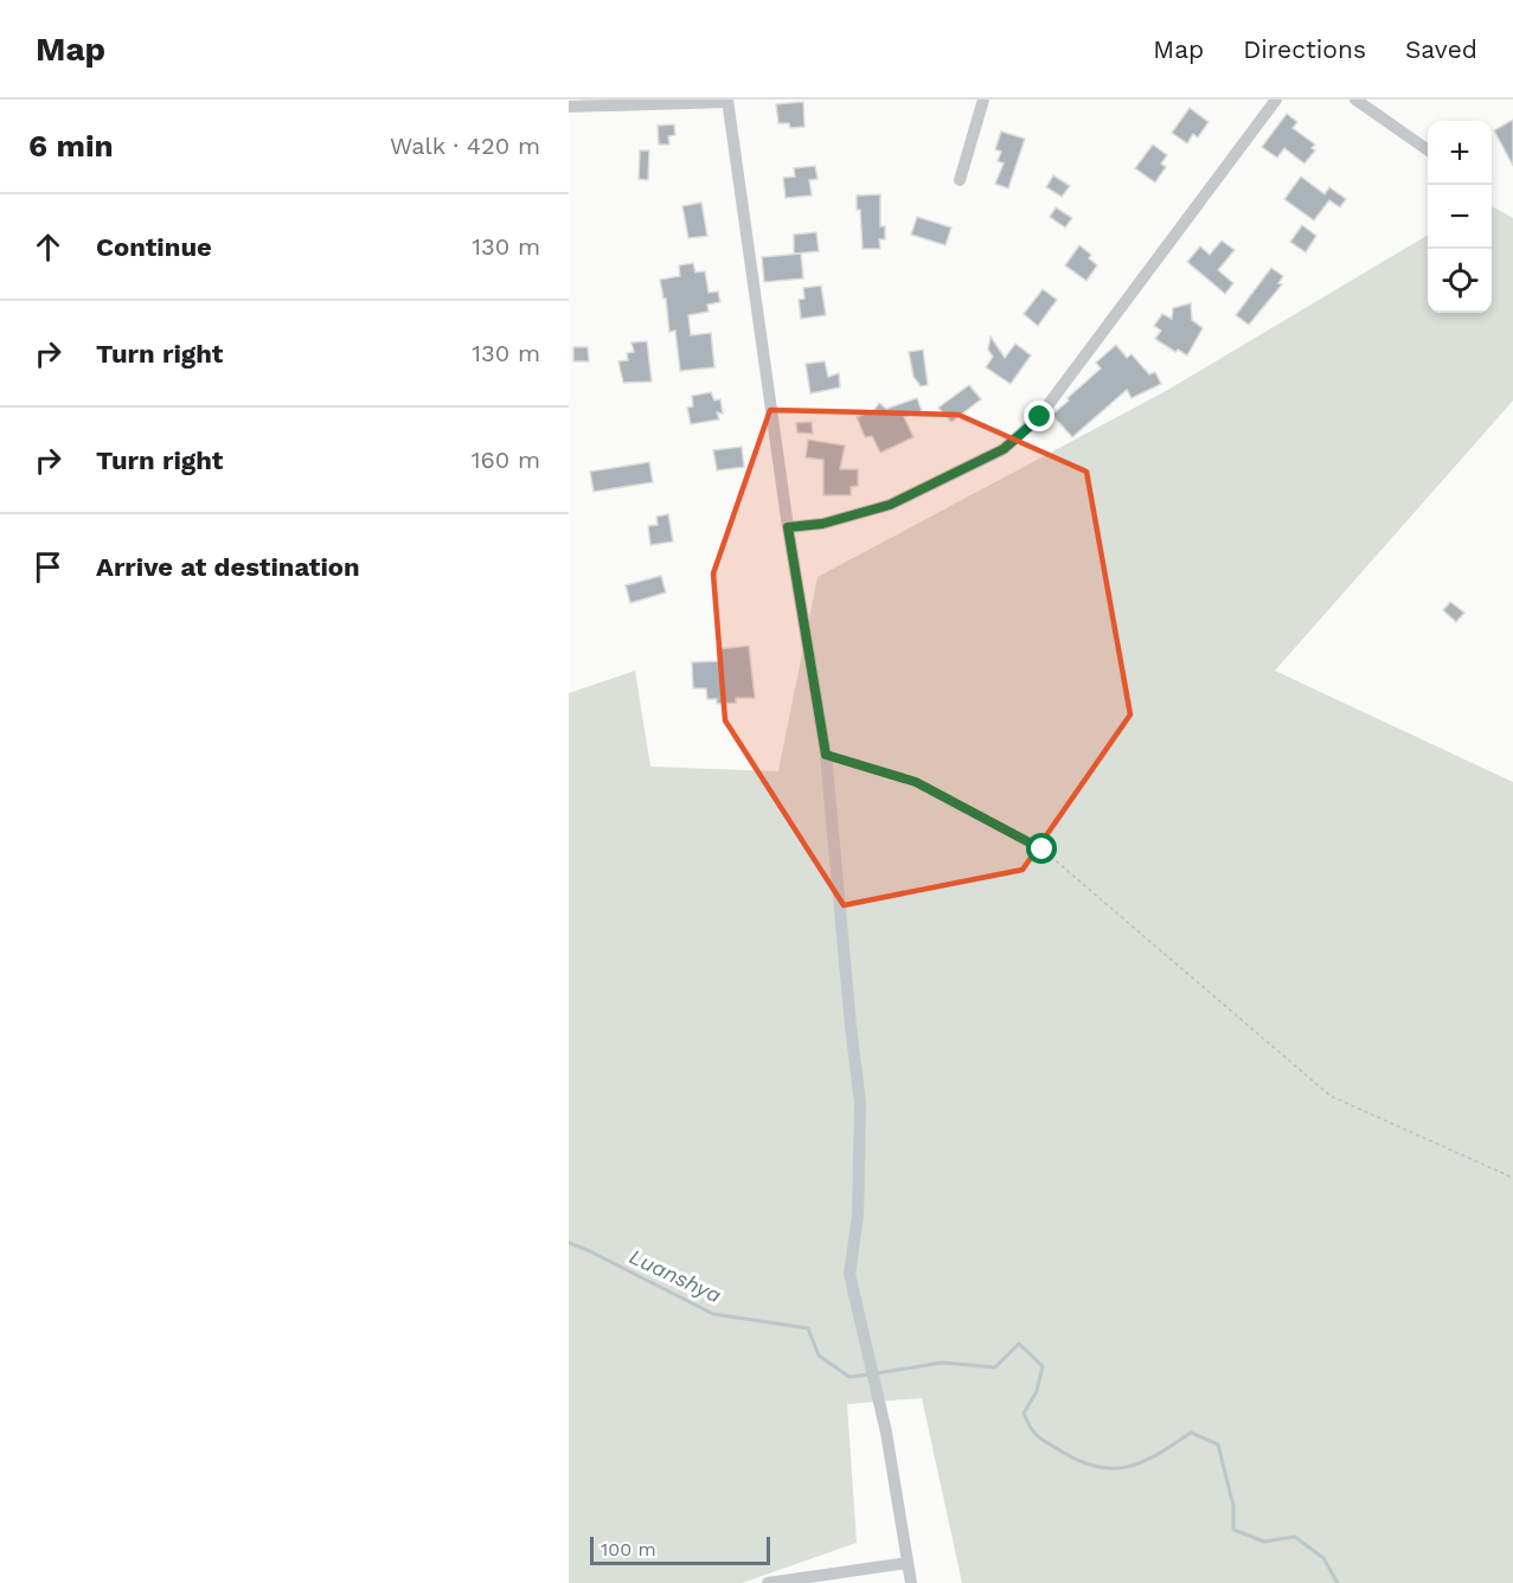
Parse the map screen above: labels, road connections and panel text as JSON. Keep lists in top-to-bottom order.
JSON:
{
  "water": ["Luanshya"],
  "scale_bar": "100 m",
  "page": {
    "header": "Map",
    "nav": ["Map", "Directions", "Saved"],
    "heading": ["6 min", "Walk · 420 m"],
    "map_buttons": ["+", "−"],
    "list": [
      ["Continue", "130 m"],
      ["Turn right", "130 m"],
      ["Turn right", "160 m"],
      "Arrive at destination"
    ],
    "scale": "100 m"
  }
}
